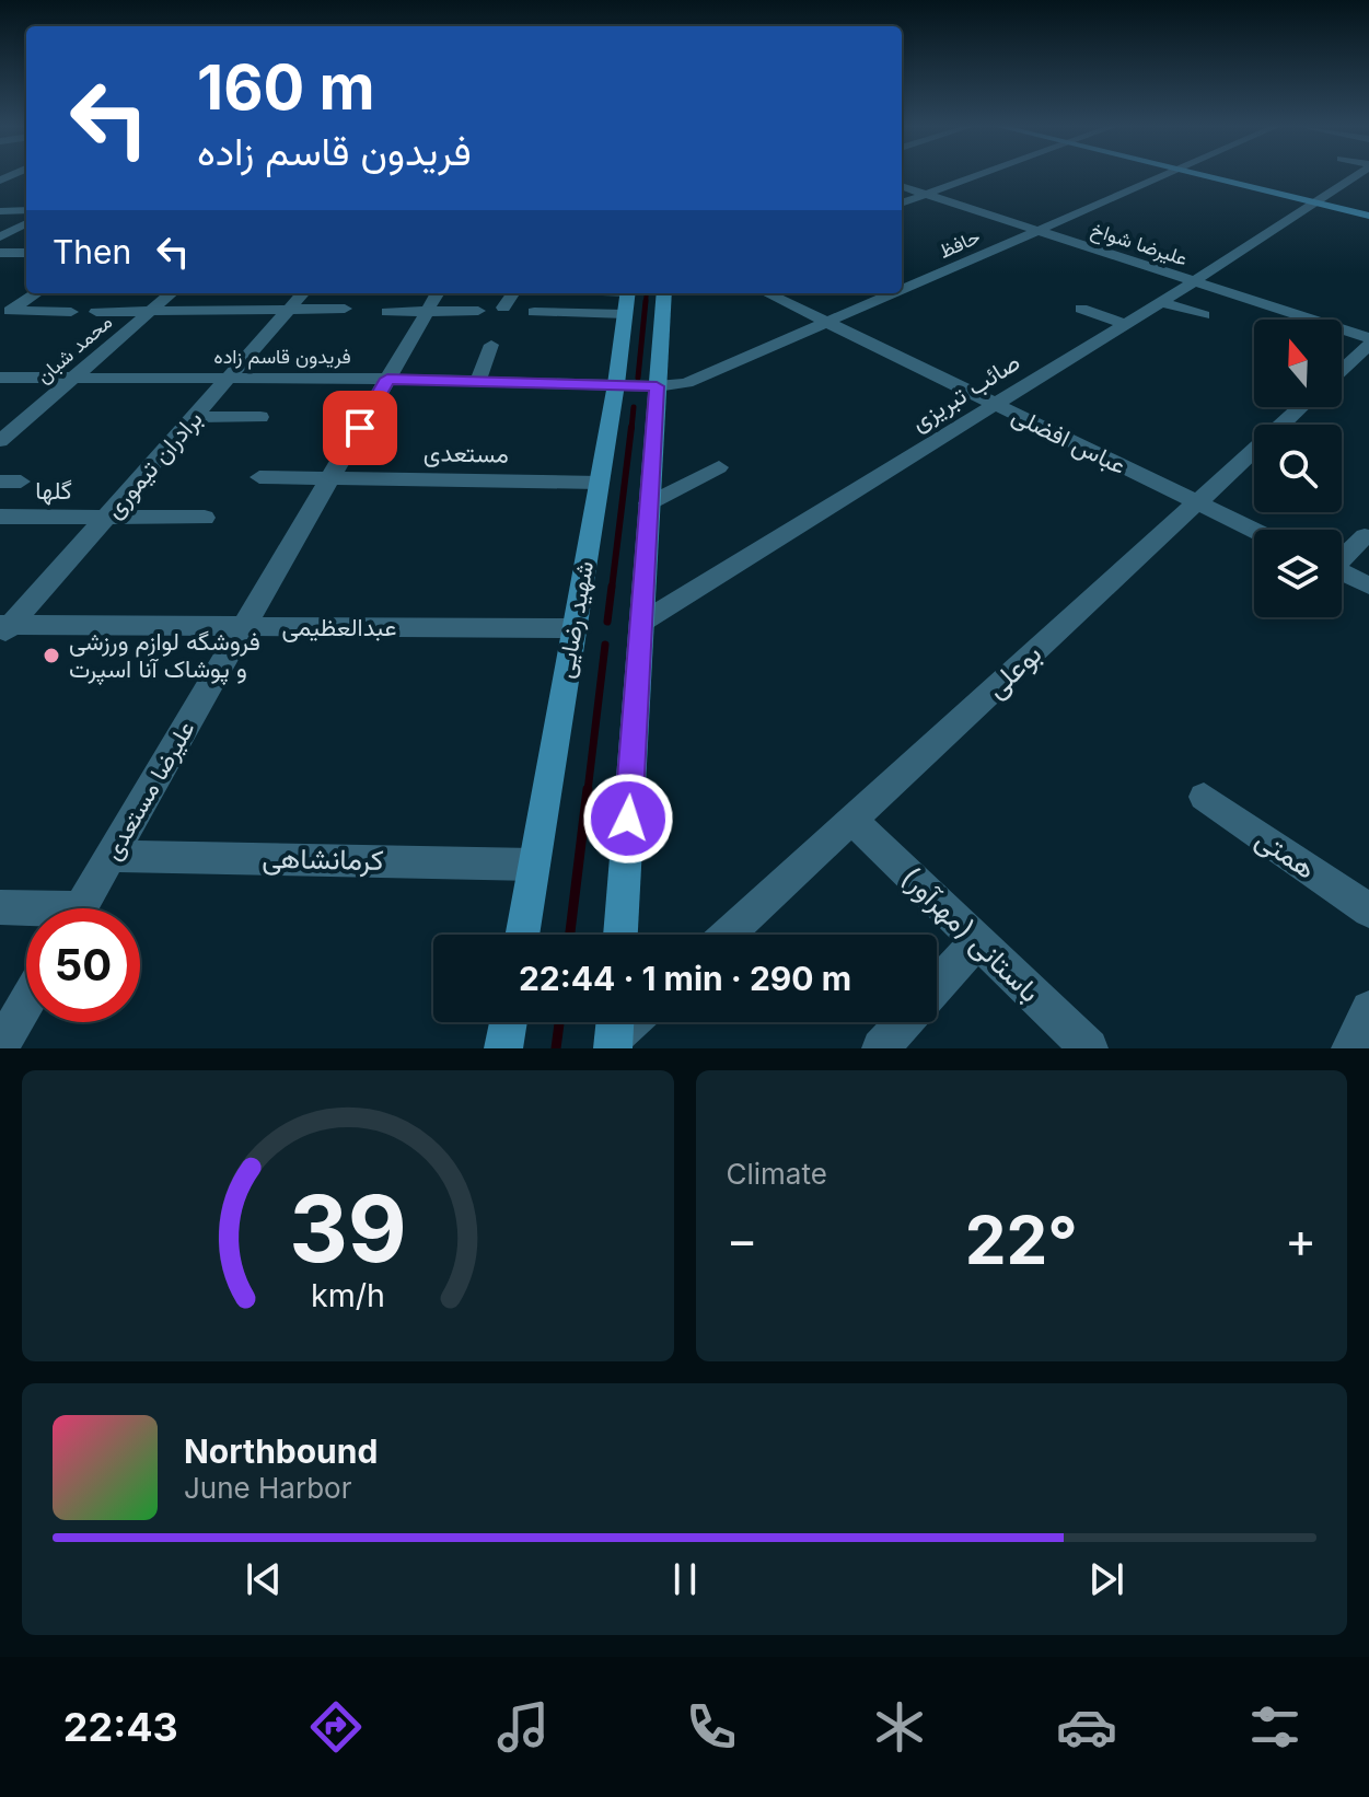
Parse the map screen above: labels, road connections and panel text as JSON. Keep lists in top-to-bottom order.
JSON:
{
  "streets": {
    "main road": ["شهید رضایی"],
    "street": [
      "حافظ",
      "علیرضا شواخ",
      "محمد شبان",
      "فریدون قاسم زاده",
      "صائب تبریزی",
      "عباس افضلی",
      "مستعدی",
      "برادران تیموری",
      "گلها",
      "عبدالعظیمی",
      "بوعلی",
      "علیرضا مستعدی",
      "همتی",
      "کرمانشاهی",
      "باستانی (مهرآور)"
    ]
  },
  "crossings": [
    ["حافظ", "علیرضا شواخ"],
    ["حافظ", "فریدون قاسم زاده"],
    ["حافظ", "عباس افضلی"],
    ["حافظ", "شهید رضایی"],
    ["علیرضا شواخ", "صائب تبریزی"],
    ["محمد شبان", "فریدون قاسم زاده"],
    ["فریدون قاسم زاده", "برادران تیموری"],
    ["فریدون قاسم زاده", "شهید رضایی"],
    ["فریدون قاسم زاده", "علیرضا مستعدی"],
    ["صائب تبریزی", "عباس افضلی"],
    ["عباس افضلی", "بوعلی"],
    ["مستعدی", "شهید رضایی"],
    ["مستعدی", "علیرضا مستعدی"],
    ["برادران تیموری", "گلها"],
    ["برادران تیموری", "عبدالعظیمی"],
    ["شهید رضایی", "عبدالعظیمی"],
    ["شهید رضایی", "کرمانشاهی"],
    ["عبدالعظیمی", "علیرضا مستعدی"],
    ["بوعلی", "باستانی (مهرآور)"],
    ["علیرضا مستعدی", "کرمانشاهی"]
  ],
  "places": ["فروشگه لوازم ورزشی و پوشاک آنا اسپرت"],
  "north": "top",
  "page": {
    "turn": ["160 m", "فریدون قاسم زاده"],
    "then": "Then",
    "limit": "50",
    "trip": "22:44 · 1 min · 290 m",
    "tile": "Climate",
    "heat": ["−", "22°", "+"],
    "song": ["Northbound", "June Harbor"],
    "tabs": "22:43",
    "gauge": ["39", "km/h"]
  }
}
